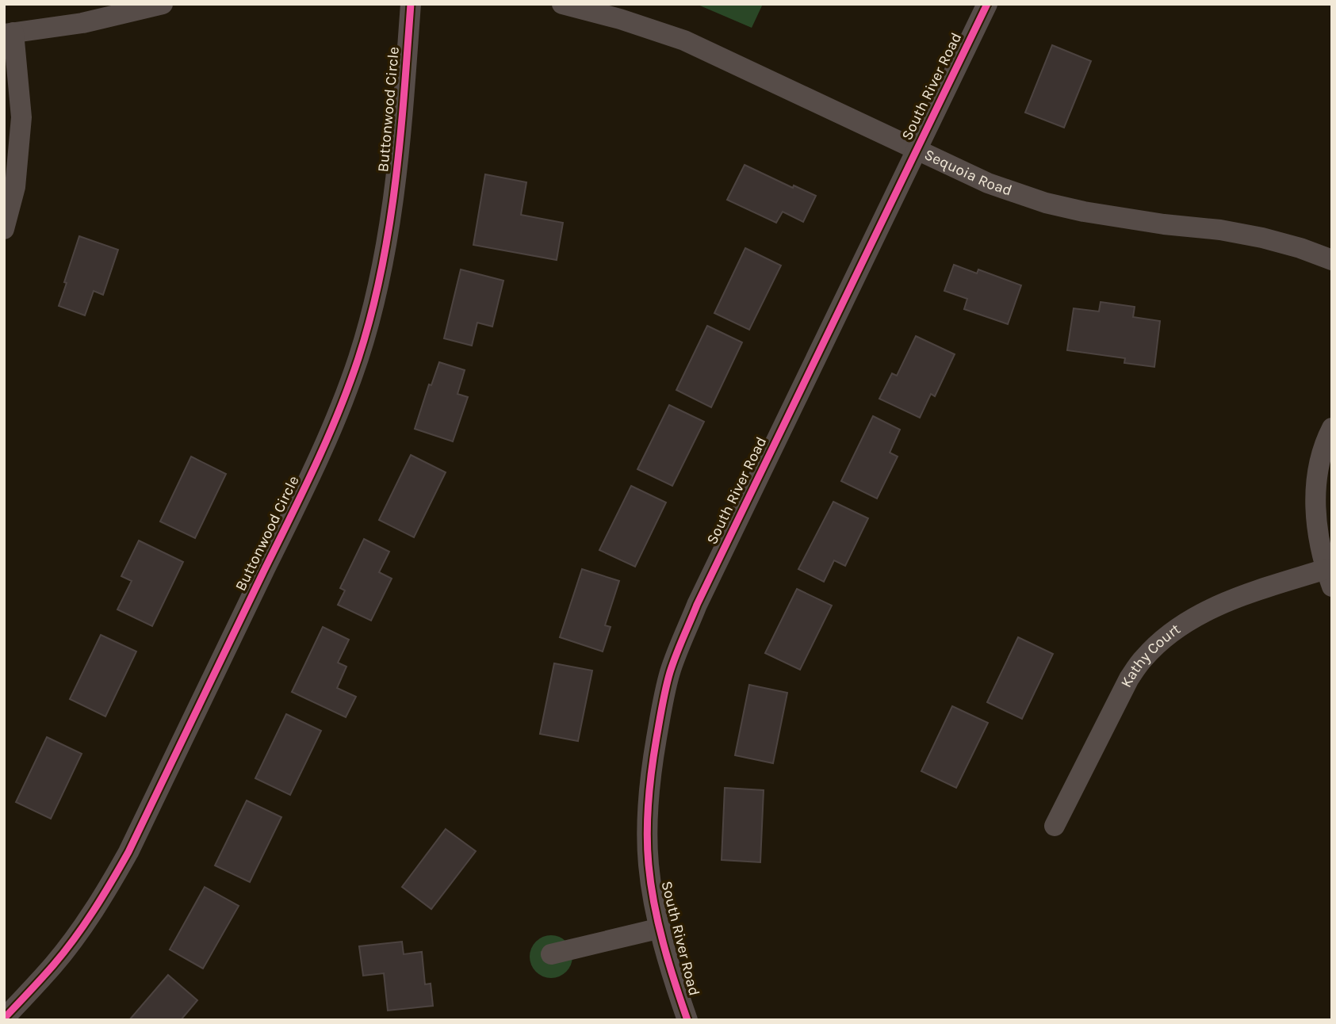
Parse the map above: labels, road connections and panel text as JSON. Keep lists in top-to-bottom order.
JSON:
{
  "streets": {
    "street": [
      "South River Road",
      "Buttonwood Circle",
      "Sequoia Road",
      "Kathy Court"
    ]
  },
  "crossings": [
    ["South River Road", "Sequoia Road"]
  ]
}
